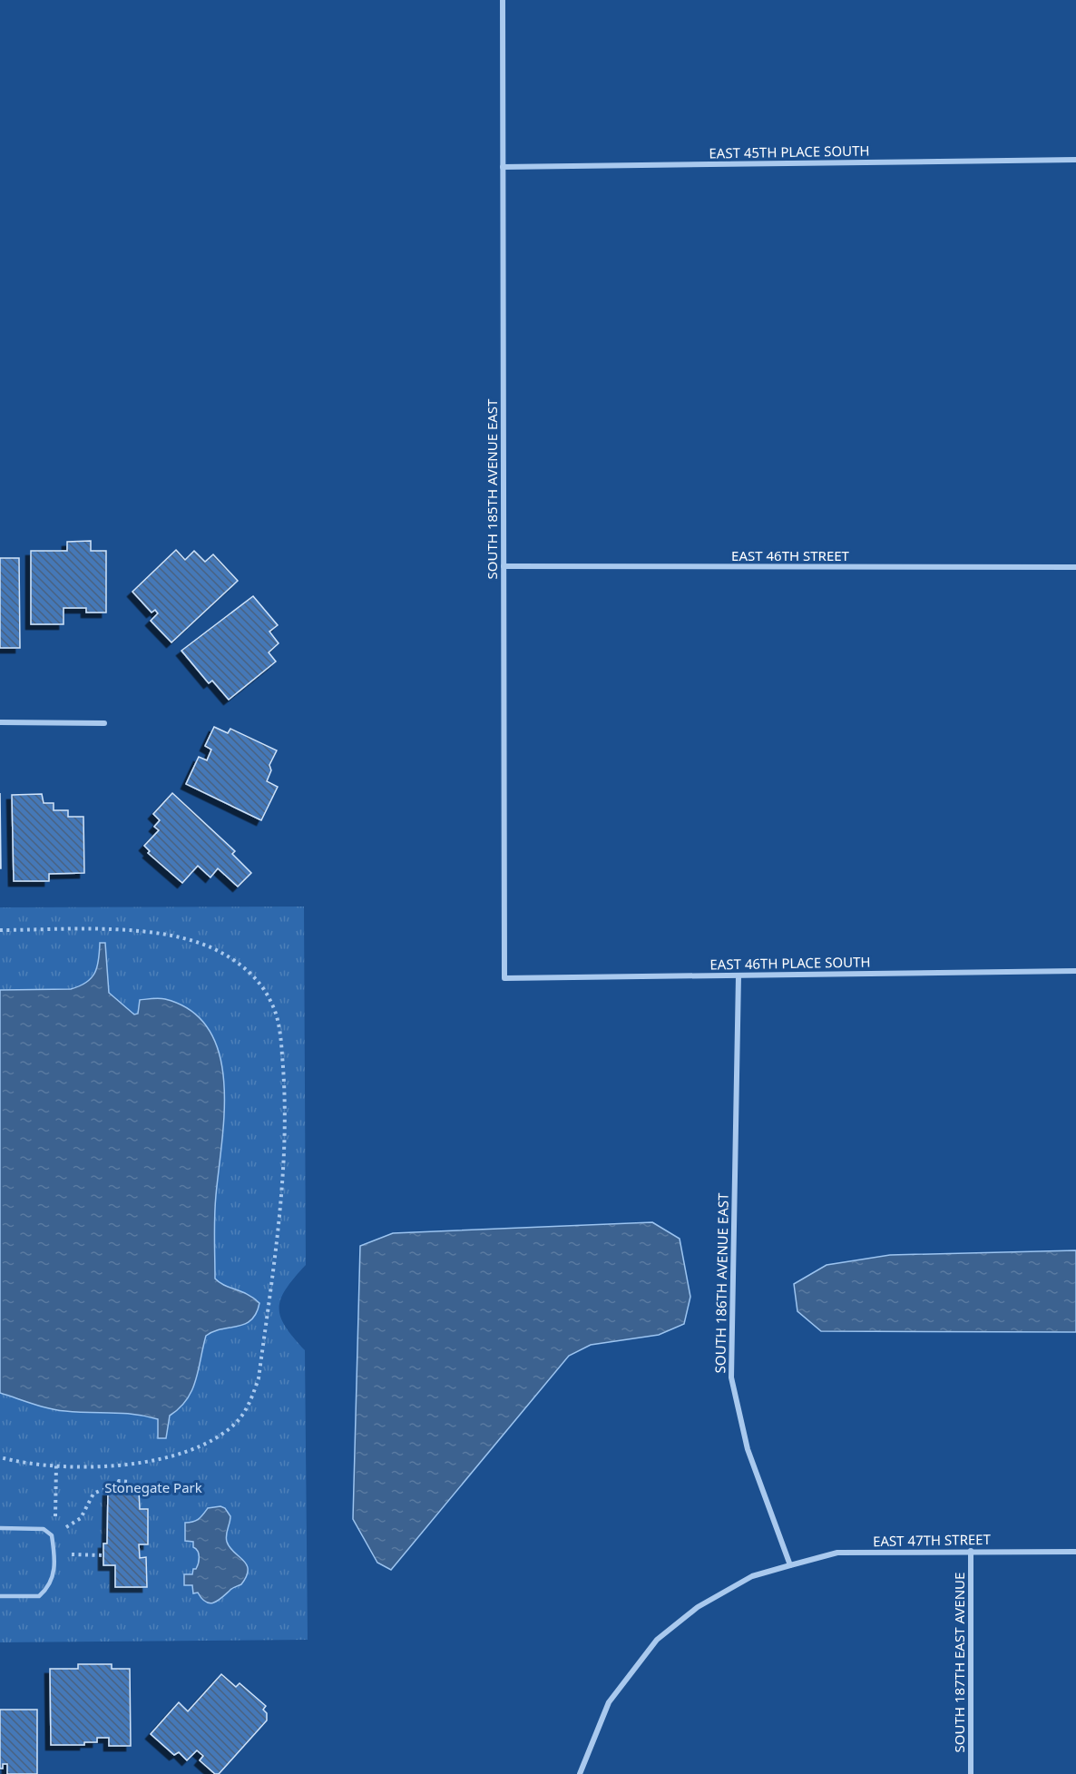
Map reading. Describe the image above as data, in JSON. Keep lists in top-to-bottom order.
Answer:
{
  "streets": {
    "street": [
      "EAST 45TH PLACE SOUTH",
      "SOUTH 185TH AVENUE EAST",
      "EAST 46TH STREET",
      "EAST 46TH PLACE SOUTH",
      "SOUTH 186TH AVENUE EAST",
      "EAST 47TH STREET",
      "SOUTH 187TH EAST AVENUE"
    ]
  },
  "crossings": [
    ["EAST 45TH PLACE SOUTH", "SOUTH 185TH AVENUE EAST"],
    ["SOUTH 185TH AVENUE EAST", "EAST 46TH STREET"],
    ["SOUTH 185TH AVENUE EAST", "EAST 46TH PLACE SOUTH"],
    ["EAST 46TH PLACE SOUTH", "SOUTH 186TH AVENUE EAST"],
    ["SOUTH 186TH AVENUE EAST", "EAST 47TH STREET"],
    ["EAST 47TH STREET", "SOUTH 187TH EAST AVENUE"]
  ],
  "parks": ["Stonegate Park"]
}
